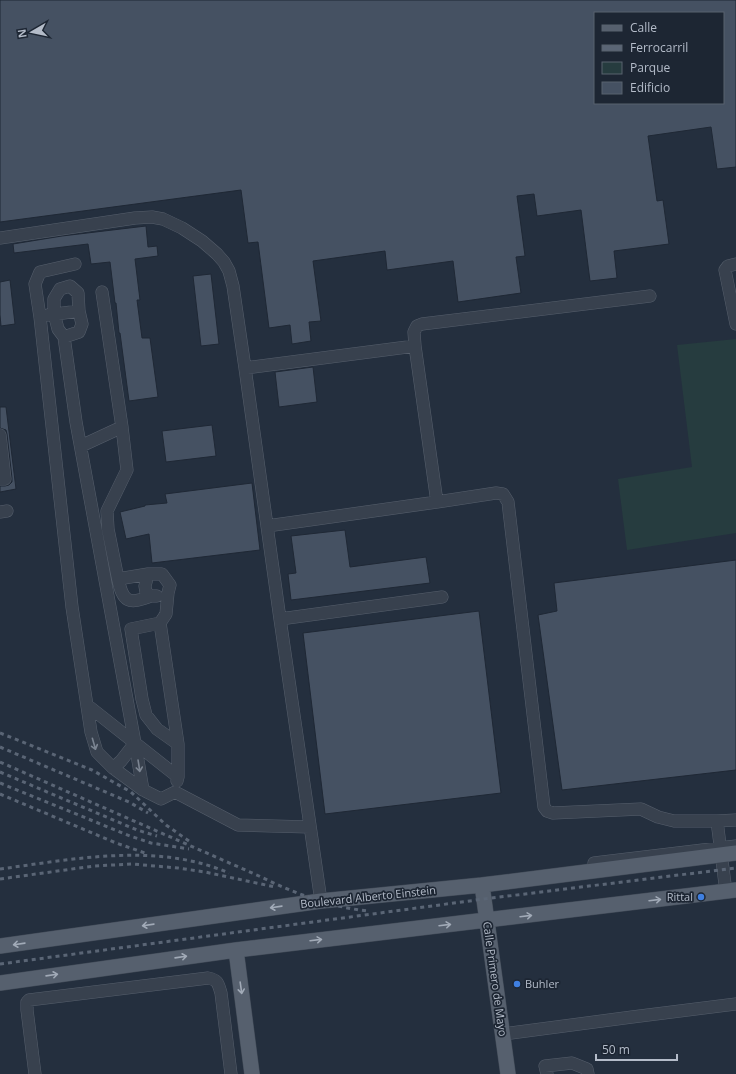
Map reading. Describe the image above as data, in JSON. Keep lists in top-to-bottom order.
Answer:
{
  "streets": {
    "main road": ["Boulevard Alberto Einstein", "Calle Primero de Mayo"]
  },
  "crossings": [
    ["Boulevard Alberto Einstein", "Calle Primero de Mayo"]
  ],
  "places": ["Rittal", "Buhler"],
  "legend": [
    "Calle",
    "Ferrocarril",
    "Parque",
    "Edificio"
  ],
  "scale_bar": "50 m",
  "north": "left"
}
